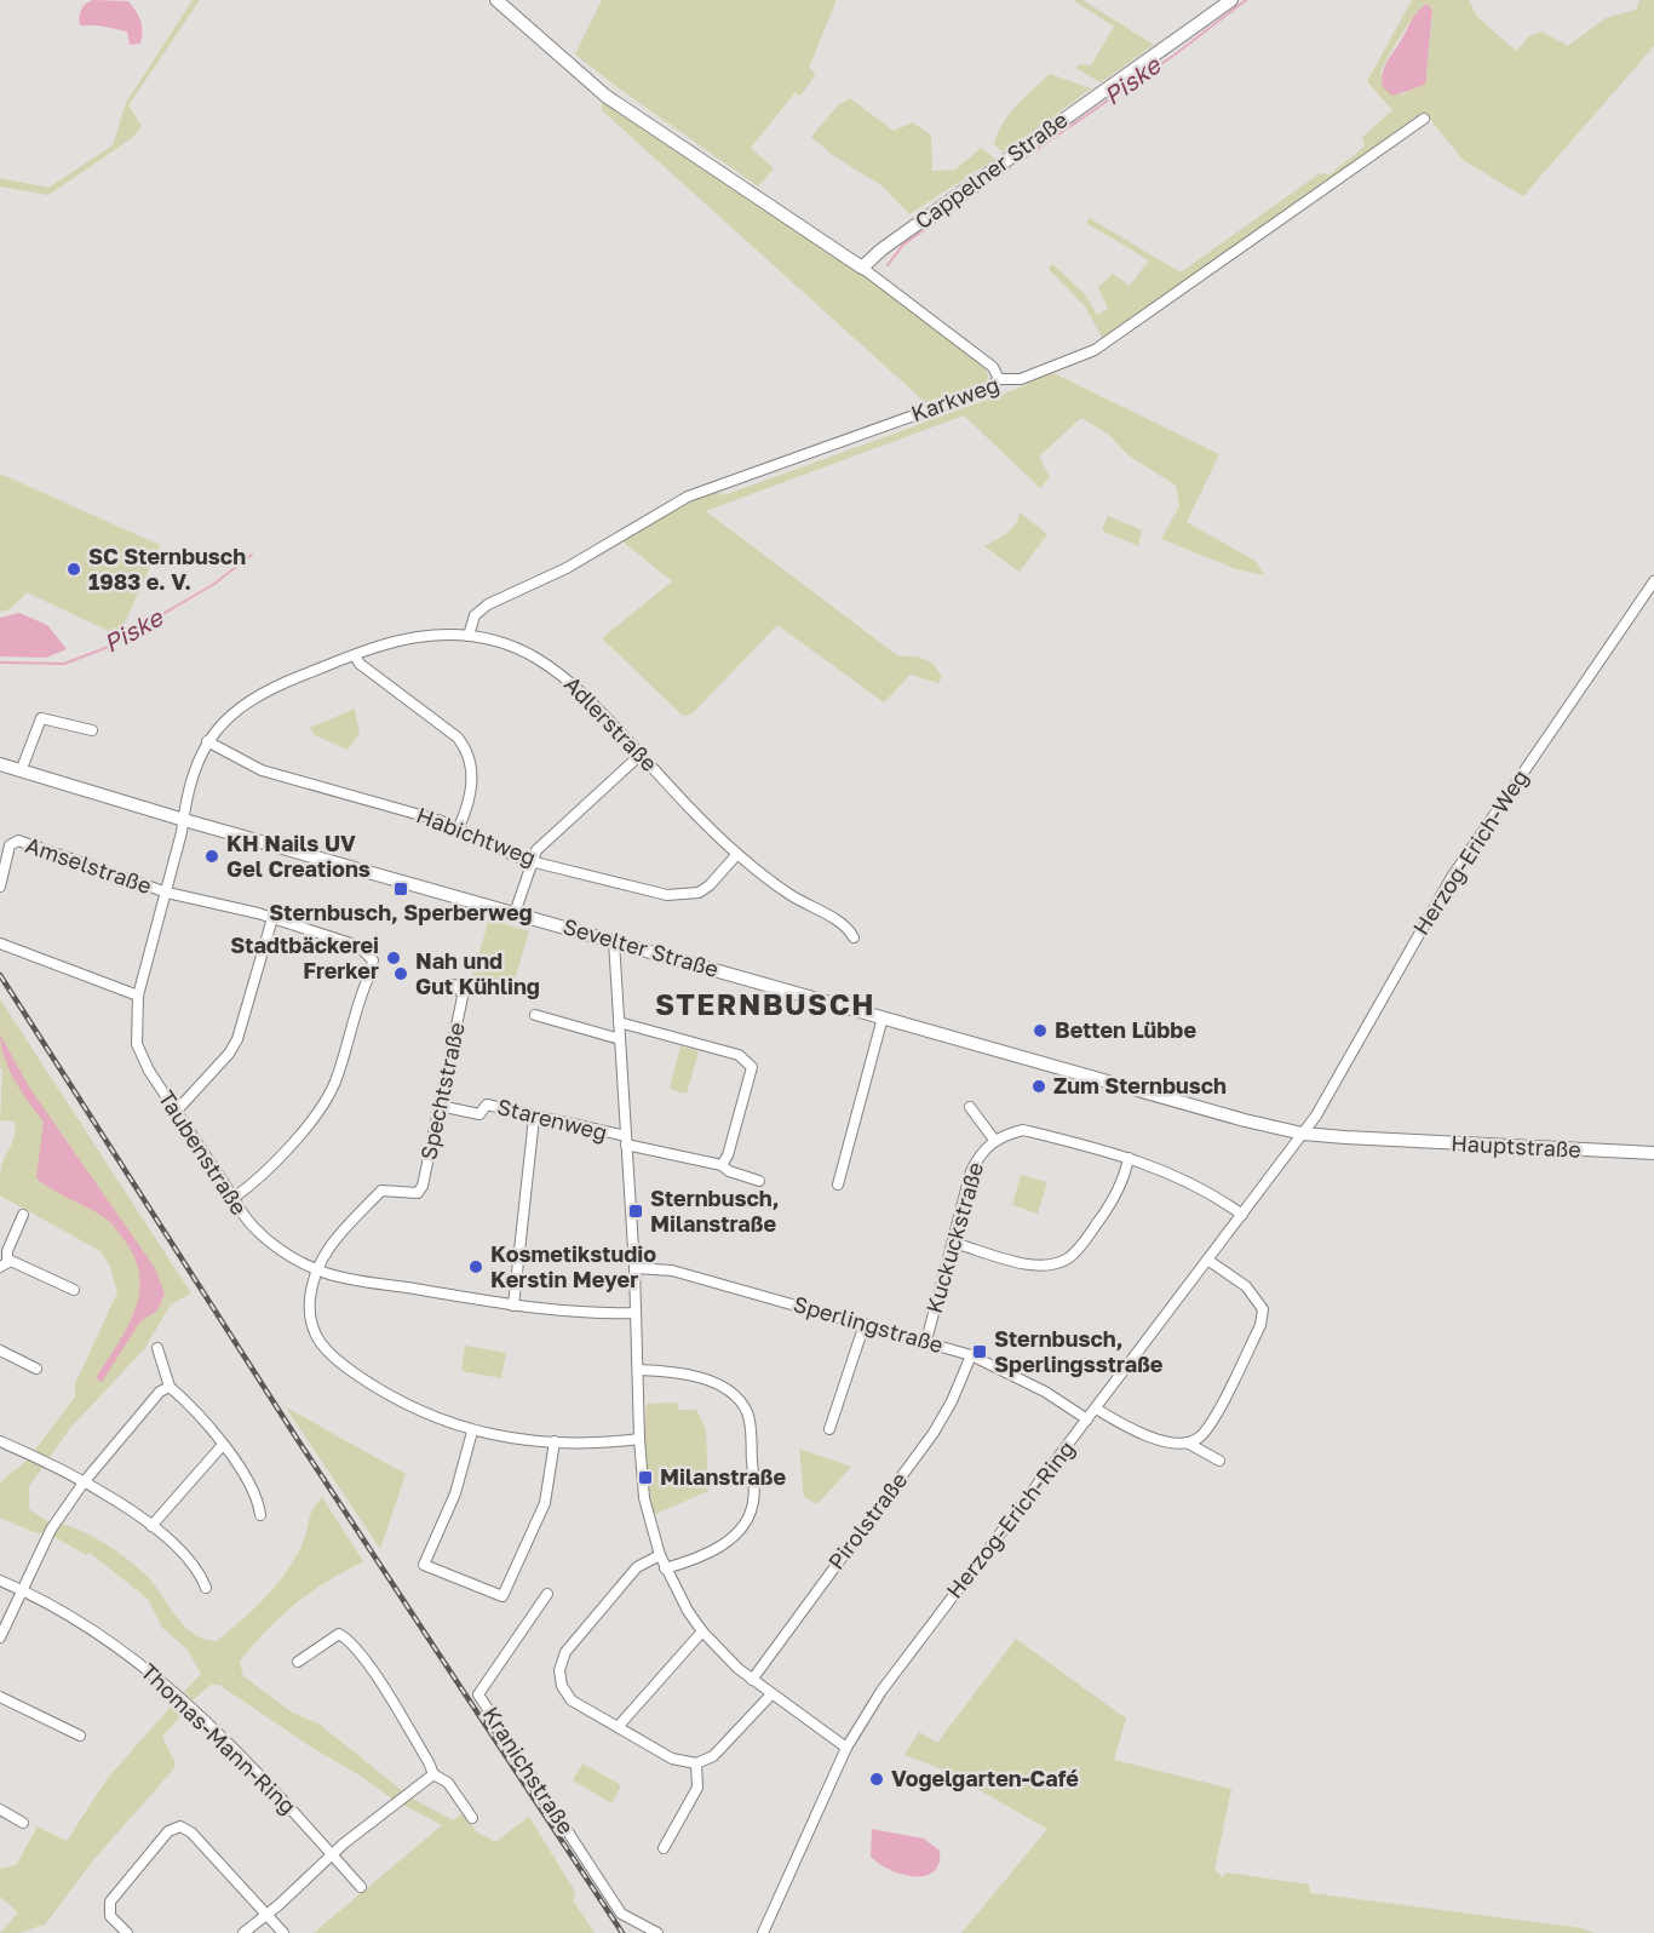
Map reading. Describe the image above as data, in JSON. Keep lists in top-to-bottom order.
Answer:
{
  "streets": {
    "street": [
      "Cappelner Straße",
      "Karkweg",
      "Adlerstraße",
      "Habichtweg",
      "Herzog-Erich-Weg",
      "Amselstraße",
      "Sevelter Straße",
      "Spechtstraße",
      "Starenweg",
      "Hauptstraße",
      "Taubenstraße",
      "Kuckuckstraße",
      "Sperlingstraße",
      "Herzog-Erich-Ring",
      "Pirolstraße",
      "Thomas-Mann-Ring",
      "Kranichstraße"
    ]
  },
  "crossings": [
    ["Karkweg", "Adlerstraße"],
    ["Adlerstraße", "Habichtweg"],
    ["Adlerstraße", "Sevelter Straße"],
    ["Adlerstraße", "Taubenstraße"],
    ["Herzog-Erich-Weg", "Sevelter Straße"],
    ["Herzog-Erich-Weg", "Hauptstraße"],
    ["Herzog-Erich-Weg", "Herzog-Erich-Ring"],
    ["Amselstraße", "Taubenstraße"],
    ["Sevelter Straße", "Hauptstraße"],
    ["Sevelter Straße", "Taubenstraße"],
    ["Sevelter Straße", "Herzog-Erich-Ring"],
    ["Spechtstraße", "Starenweg"],
    ["Spechtstraße", "Taubenstraße"],
    ["Hauptstraße", "Herzog-Erich-Ring"],
    ["Kuckuckstraße", "Sperlingstraße"],
    ["Kuckuckstraße", "Herzog-Erich-Ring"],
    ["Sperlingstraße", "Herzog-Erich-Ring"],
    ["Sperlingstraße", "Pirolstraße"]
  ],
  "districts": ["STERNBUSCH"],
  "water": ["Piske"],
  "places": {
    "other": [
      "SC Sternbusch 1983 e. V.",
      "KH Nails UV Gel Creations",
      "Stadtbäckerei Frerker",
      "Nah und Gut Kühling",
      "Betten Lübbe",
      "Zum Sternbusch",
      "Kosmetikstudio Kerstin Meyer",
      "Vogelgarten-Café"
    ],
    "transit": [
      "Sternbusch, Sperberweg",
      "Sternbusch, Milanstraße",
      "Sternbusch, Sperlingsstraße",
      "Milanstraße"
    ]
  }
}
